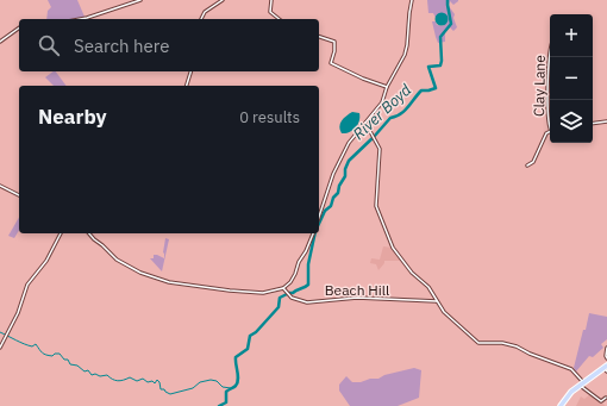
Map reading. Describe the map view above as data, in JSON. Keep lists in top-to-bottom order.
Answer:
{
  "streets": {
    "street": ["Clay Lane", "Beach Hill"]
  },
  "water": ["River Boyd"],
  "page": {
    "map_buttons": ["+", "−"],
    "search": "Search here",
    "heading": ["Nearby", "0 results"]
  }
}
